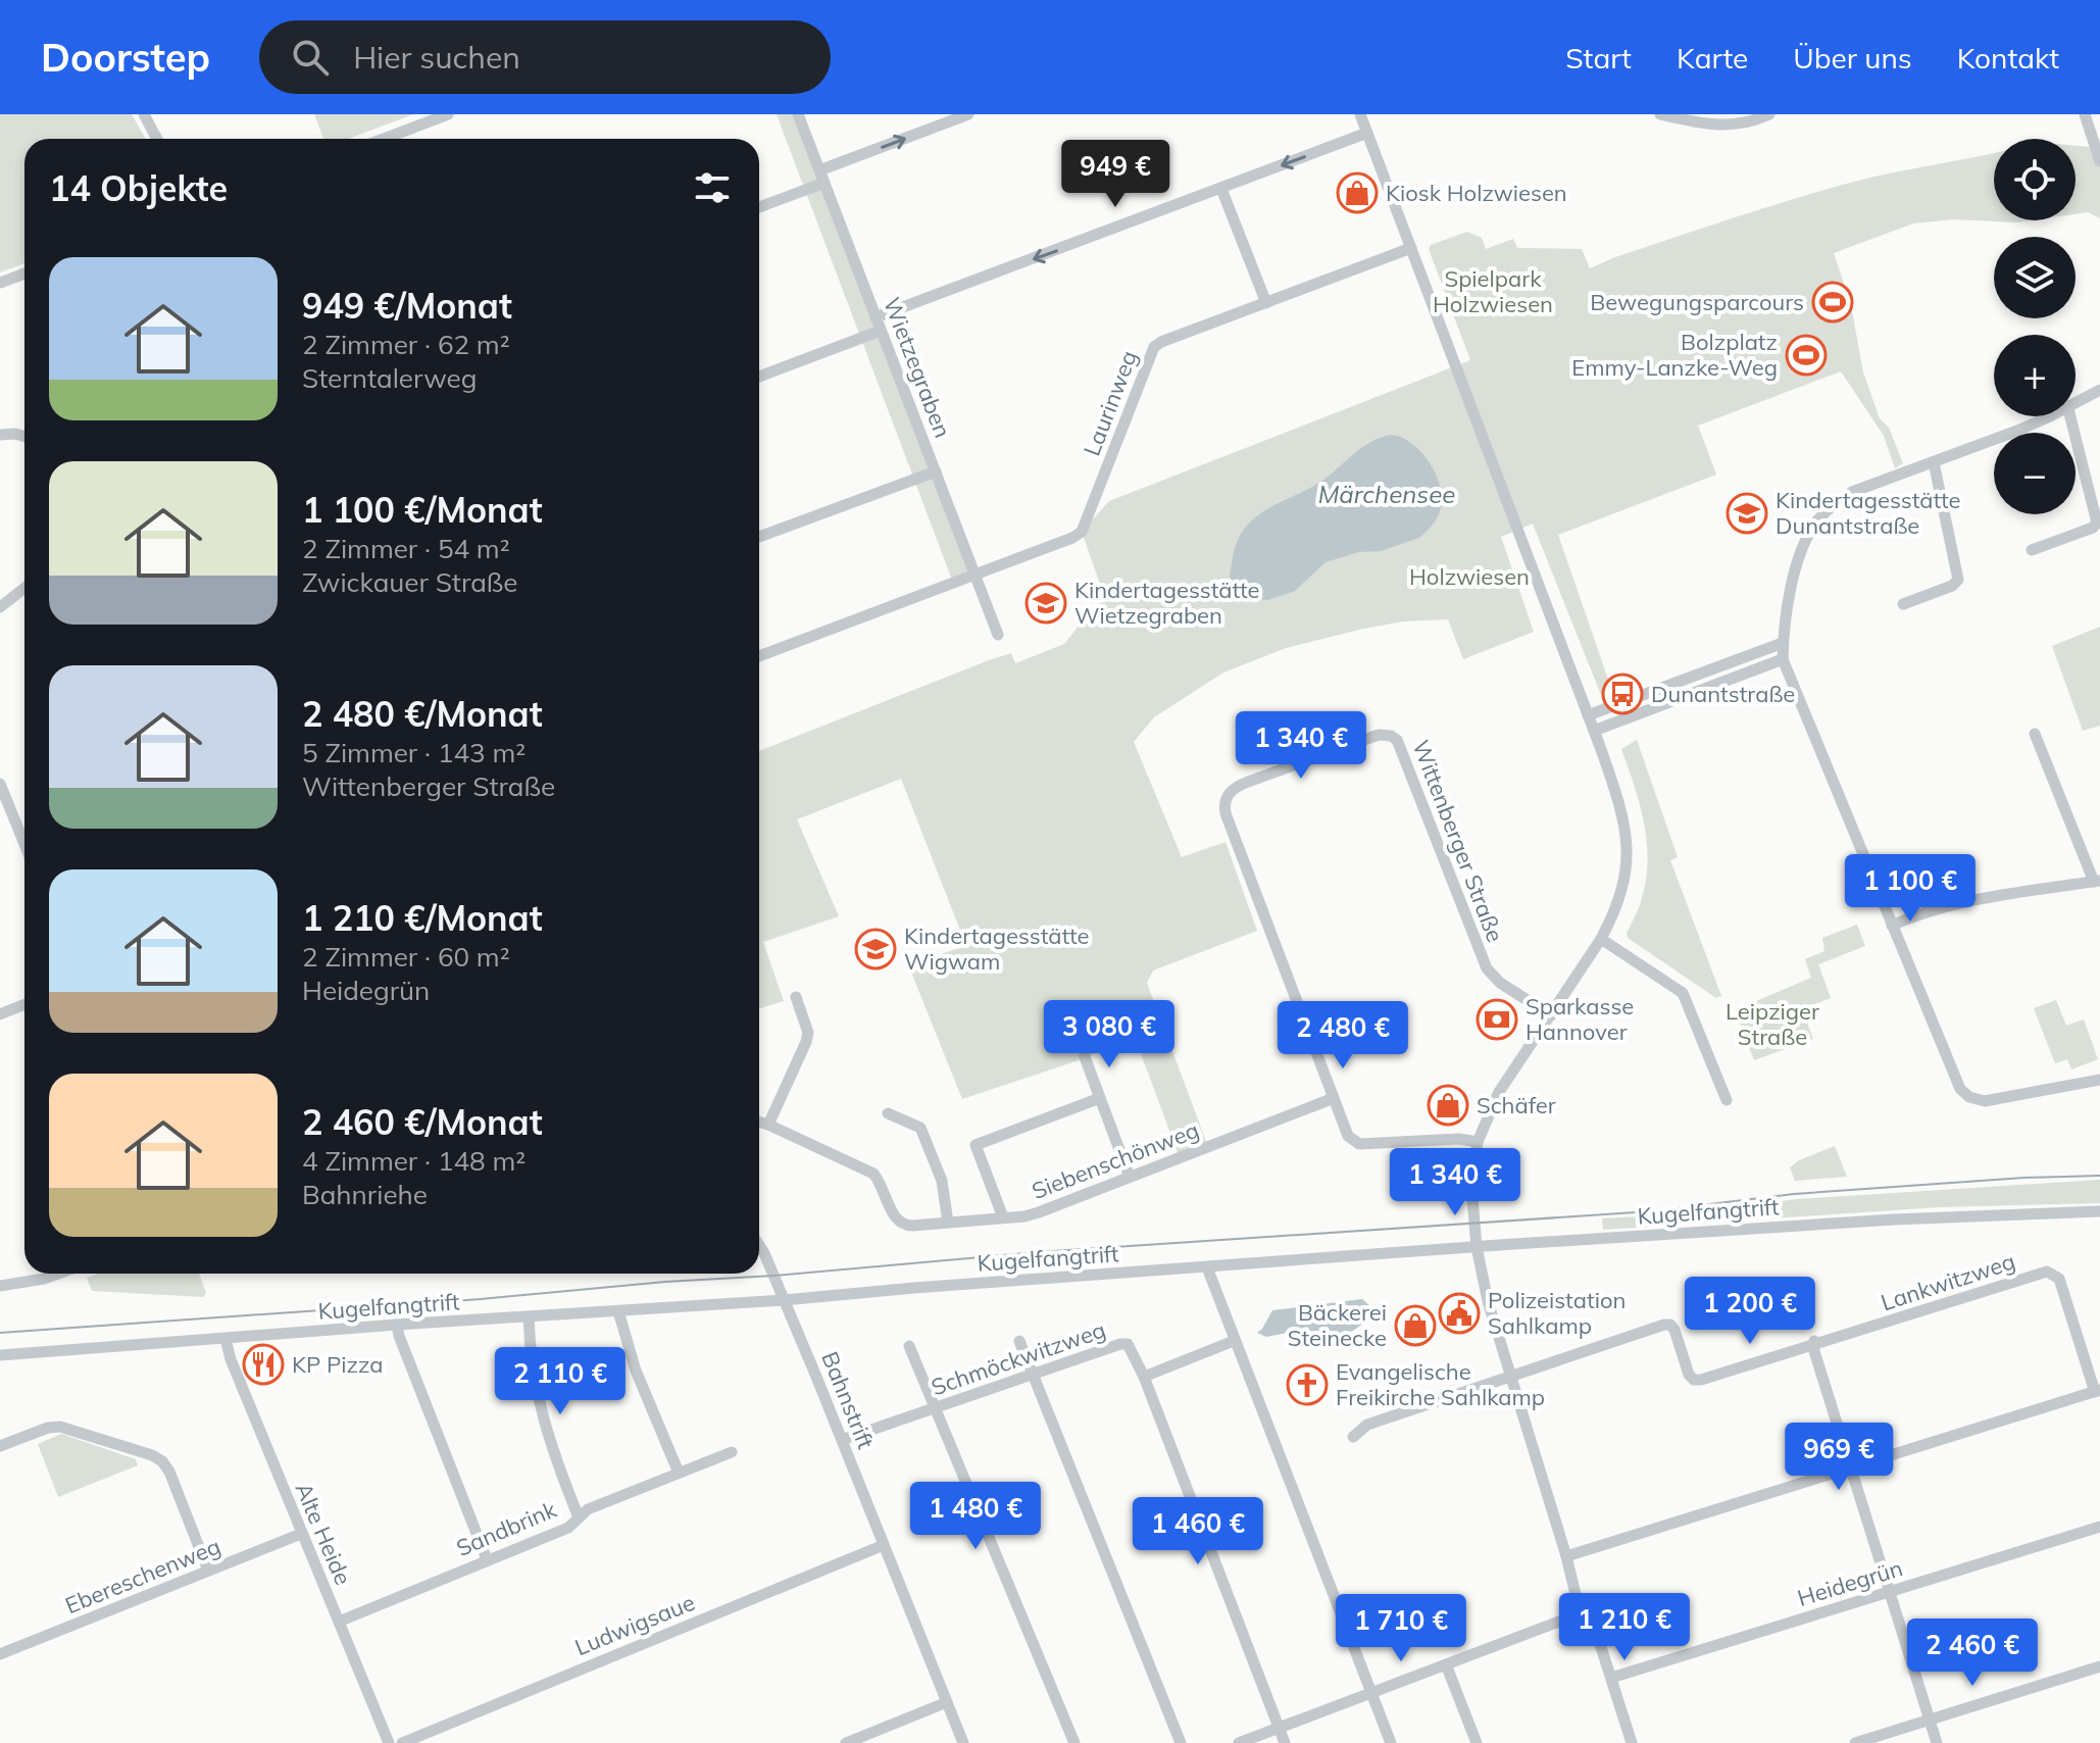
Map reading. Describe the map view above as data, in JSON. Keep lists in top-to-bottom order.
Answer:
{
  "streets": {
    "street": [
      "Wietzegraben",
      "Laurinweg",
      "Wittenberger Straße",
      "Siebenschönweg",
      "Kugelfangtrift",
      "Lankwitzweg",
      "Schmöckwitzweg",
      "Bahnstrift",
      "Sandbrink",
      "Alte Heide",
      "Ebereschenweg",
      "Heidegrün",
      "Ludwigsaue"
    ]
  },
  "crossings": [
    ["Wietzegraben", "Laurinweg"],
    ["Wittenberger Straße", "Siebenschönweg"],
    ["Kugelfangtrift", "Bahnstrift"],
    ["Kugelfangtrift", "Alte Heide"],
    ["Schmöckwitzweg", "Bahnstrift"],
    ["Bahnstrift", "Ludwigsaue"],
    ["Sandbrink", "Alte Heide"],
    ["Alte Heide", "Ebereschenweg"]
  ],
  "water": ["Märchensee"],
  "parks": ["Spielpark Holzwiesen", "Holzwiesen", "Leipziger Straße"],
  "places": {
    "shop": ["Kiosk Holzwiesen", "Schäfer", "Bäckerei Steinecke"],
    "sports": ["Bewegungsparcours", "Bolzplatz Emmy-Lanzke-Weg"],
    "school or university": ["Kindertagesstätte Dunantstraße", "Kindertagesstätte Wietzegraben", "Kindertagesstätte Wigwam"],
    "bus stop": ["Dunantstraße"],
    "bank": ["Sparkasse Hannover"],
    "public building": ["Polizeistation Sahlkamp"],
    "restaurant": ["KP Pizza"],
    "church": ["Evangelische Freikirche Sahlkamp"]
  },
  "page": {
    "header": "Doorstep",
    "search": "Hier suchen",
    "nav": [
      "Start",
      "Karte",
      "Über uns",
      "Kontakt"
    ],
    "map_buttons": ["+", "−"],
    "heading": "14 Objekte",
    "price": [
      "949 €",
      "1 340 €",
      "1 100 €",
      "3 080 €",
      "2 480 €",
      "1 340 €",
      "1 200 €",
      "2 110 €",
      "969 €",
      "1 480 €",
      "1 460 €",
      "1 210 €",
      "1 710 €",
      "2 460 €"
    ],
    "list": [
      {
        "name": "949 €/Monat",
        "note": "2 Zimmer · 62 m² · Sterntalerweg"
      },
      {
        "name": "1 100 €/Monat",
        "note": "2 Zimmer · 54 m² · Zwickauer Straße"
      },
      {
        "name": "2 480 €/Monat",
        "note": "5 Zimmer · 143 m² · Wittenberger Straße"
      },
      {
        "name": "1 210 €/Monat",
        "note": "2 Zimmer · 60 m² · Heidegrün"
      },
      {
        "name": "2 460 €/Monat",
        "note": "4 Zimmer · 148 m² · Bahnriehe"
      }
    ]
  }
}
